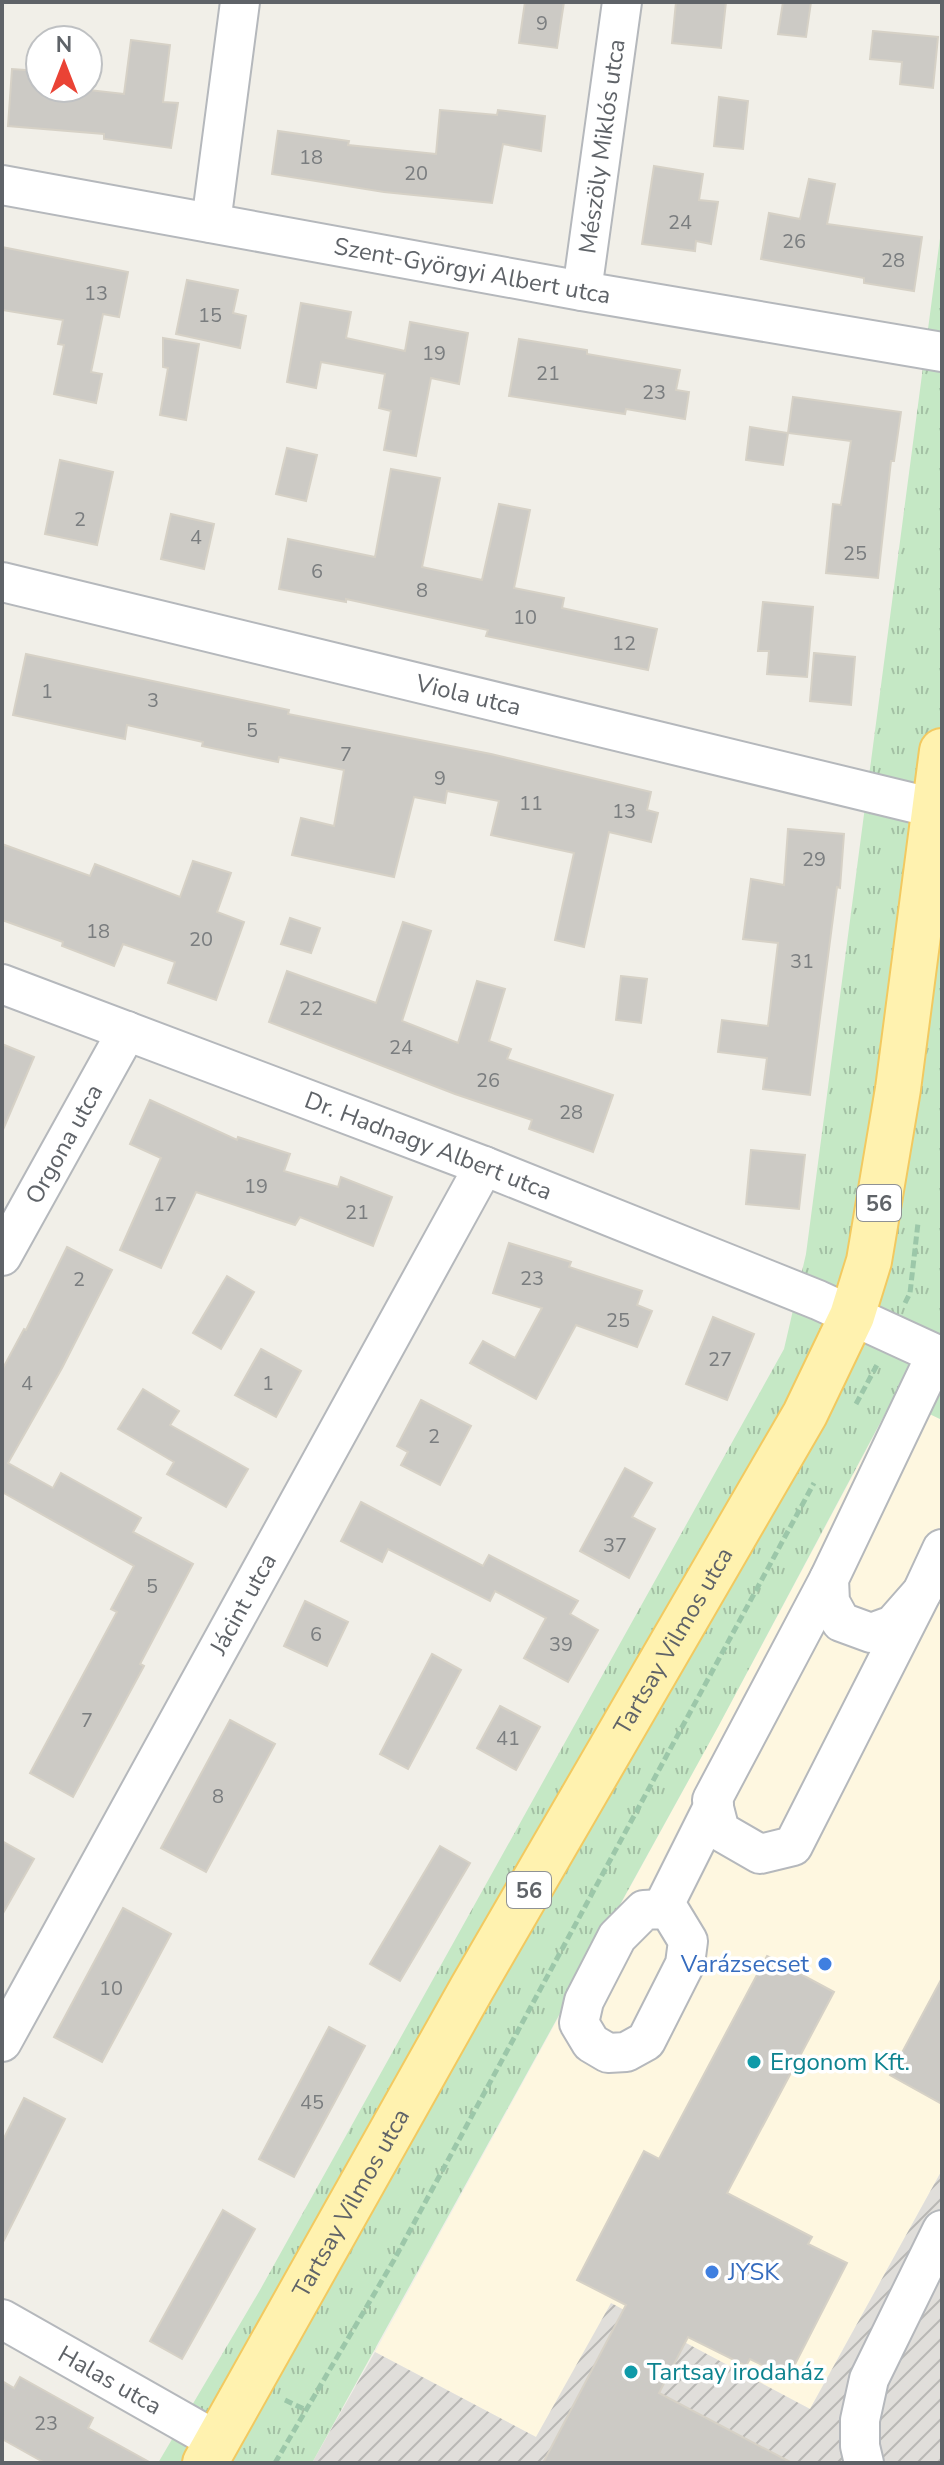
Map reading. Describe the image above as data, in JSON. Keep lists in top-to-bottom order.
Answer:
{
  "streets": {
    "main road": ["56", "Tartsay Vilmos utca"],
    "street": [
      "Mészöly Miklós utca",
      "Szent-Györgyi Albert utca",
      "Viola utca",
      "Orgona utca",
      "Dr. Hadnagy Albert utca",
      "Jácint utca",
      "Halas utca"
    ]
  },
  "crossings": [
    ["Mészöly Miklós utca", "Szent-Györgyi Albert utca"],
    ["Viola utca", "Tartsay Vilmos utca"],
    ["Orgona utca", "Dr. Hadnagy Albert utca"],
    ["Dr. Hadnagy Albert utca", "Jácint utca"],
    ["Dr. Hadnagy Albert utca", "Tartsay Vilmos utca"],
    ["Tartsay Vilmos utca", "Halas utca"]
  ],
  "places": [
    "Varázsecset",
    "Ergonom Kft.",
    "JYSK",
    "Tartsay irodaház"
  ],
  "house_numbers": [
    "9",
    "18",
    "20",
    "24",
    "26",
    "28",
    "13",
    "15",
    "19",
    "21",
    "23",
    "2",
    "4",
    "25",
    "6",
    "8",
    "10",
    "12",
    "1",
    "3",
    "5",
    "7",
    "9",
    "11",
    "13",
    "29",
    "18",
    "20",
    "31",
    "22",
    "24",
    "26",
    "28",
    "19",
    "17",
    "21",
    "23",
    "2",
    "25",
    "27",
    "4",
    "1",
    "2",
    "37",
    "5",
    "6",
    "39",
    "7",
    "41",
    "8",
    "10",
    "45",
    "23"
  ],
  "north": "top"
}
